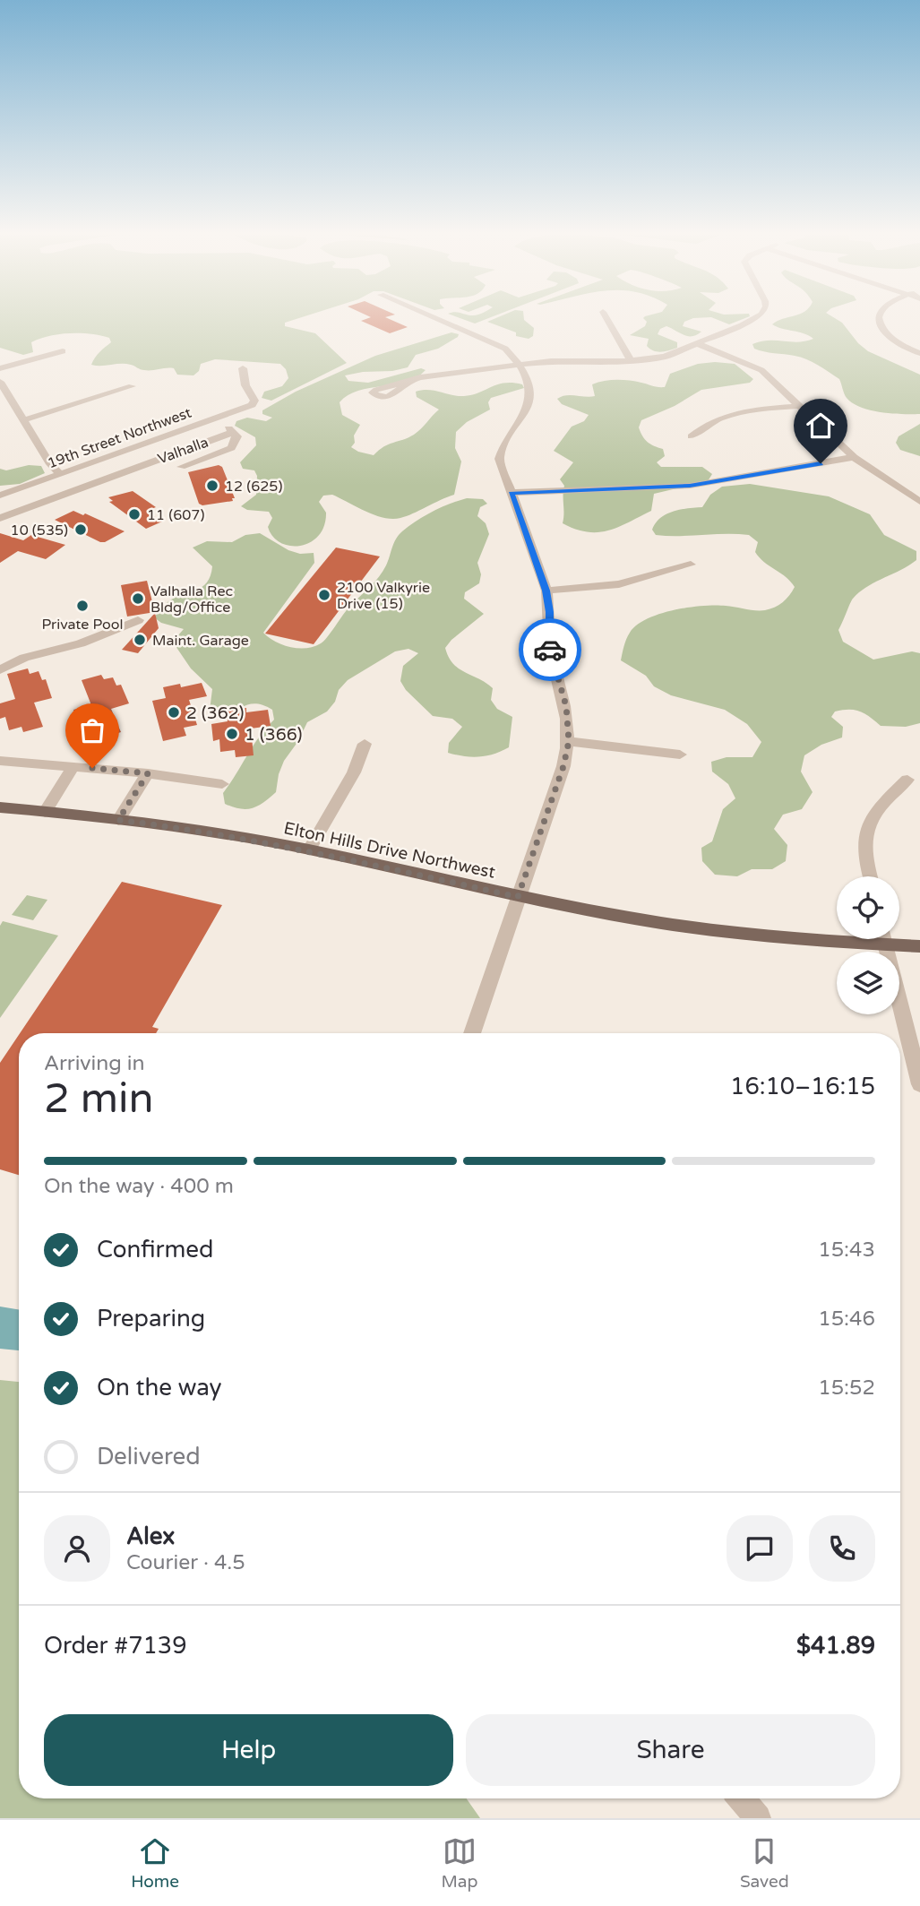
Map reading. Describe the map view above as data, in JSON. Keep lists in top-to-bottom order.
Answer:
{
  "streets": {
    "main road": ["Elton Hills Drive Northwest"],
    "street": ["19th Street Northwest", "Valhalla"]
  },
  "crossings": [
    ["19th Street Northwest", "Valhalla"]
  ],
  "places": [
    "12 (625)",
    "11 (607)",
    "10 (535)",
    "2100 Valkyrie Drive (15)",
    "Valhalla Rec Bldg/Office",
    "Private Pool",
    "Maint. Garage",
    "2 (362)",
    "1 (366)"
  ],
  "page": {
    "heading": ["2 min", "Arriving in", "16:10–16:15"],
    "panel": [
      "Alex",
      "Courier · 4.5",
      "Order #7139",
      "$41.89"
    ],
    "bar": "On the way · 400 m",
    "list": [
      ["Confirmed", "15:43"],
      ["Preparing", "15:46"],
      ["On the way", "15:52"],
      "Delivered"
    ],
    "buttons": ["Help", "Share"],
    "tabs": ["Home", "Map", "Saved"]
  }
}
